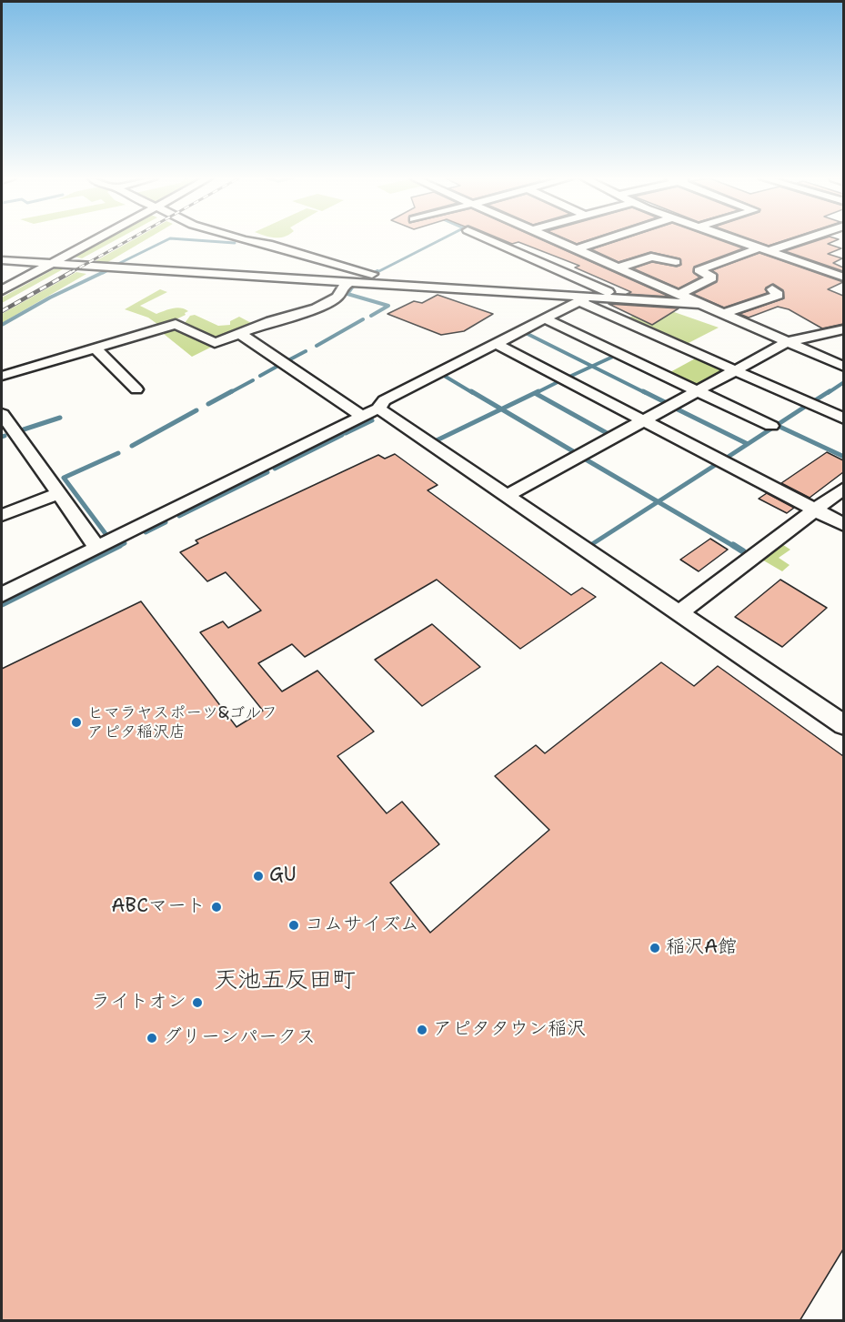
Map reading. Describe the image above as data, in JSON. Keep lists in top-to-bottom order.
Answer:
{
  "districts": ["天池五反田町"],
  "places": [
    "ヒマラヤスポーツ&ゴルフ アピタ稲沢店",
    "GU",
    "ABCマート",
    "コムサイズム",
    "稲沢A館",
    "ライトオン",
    "アピタタウン稲沢",
    "グリーンパークス"
  ]
}
